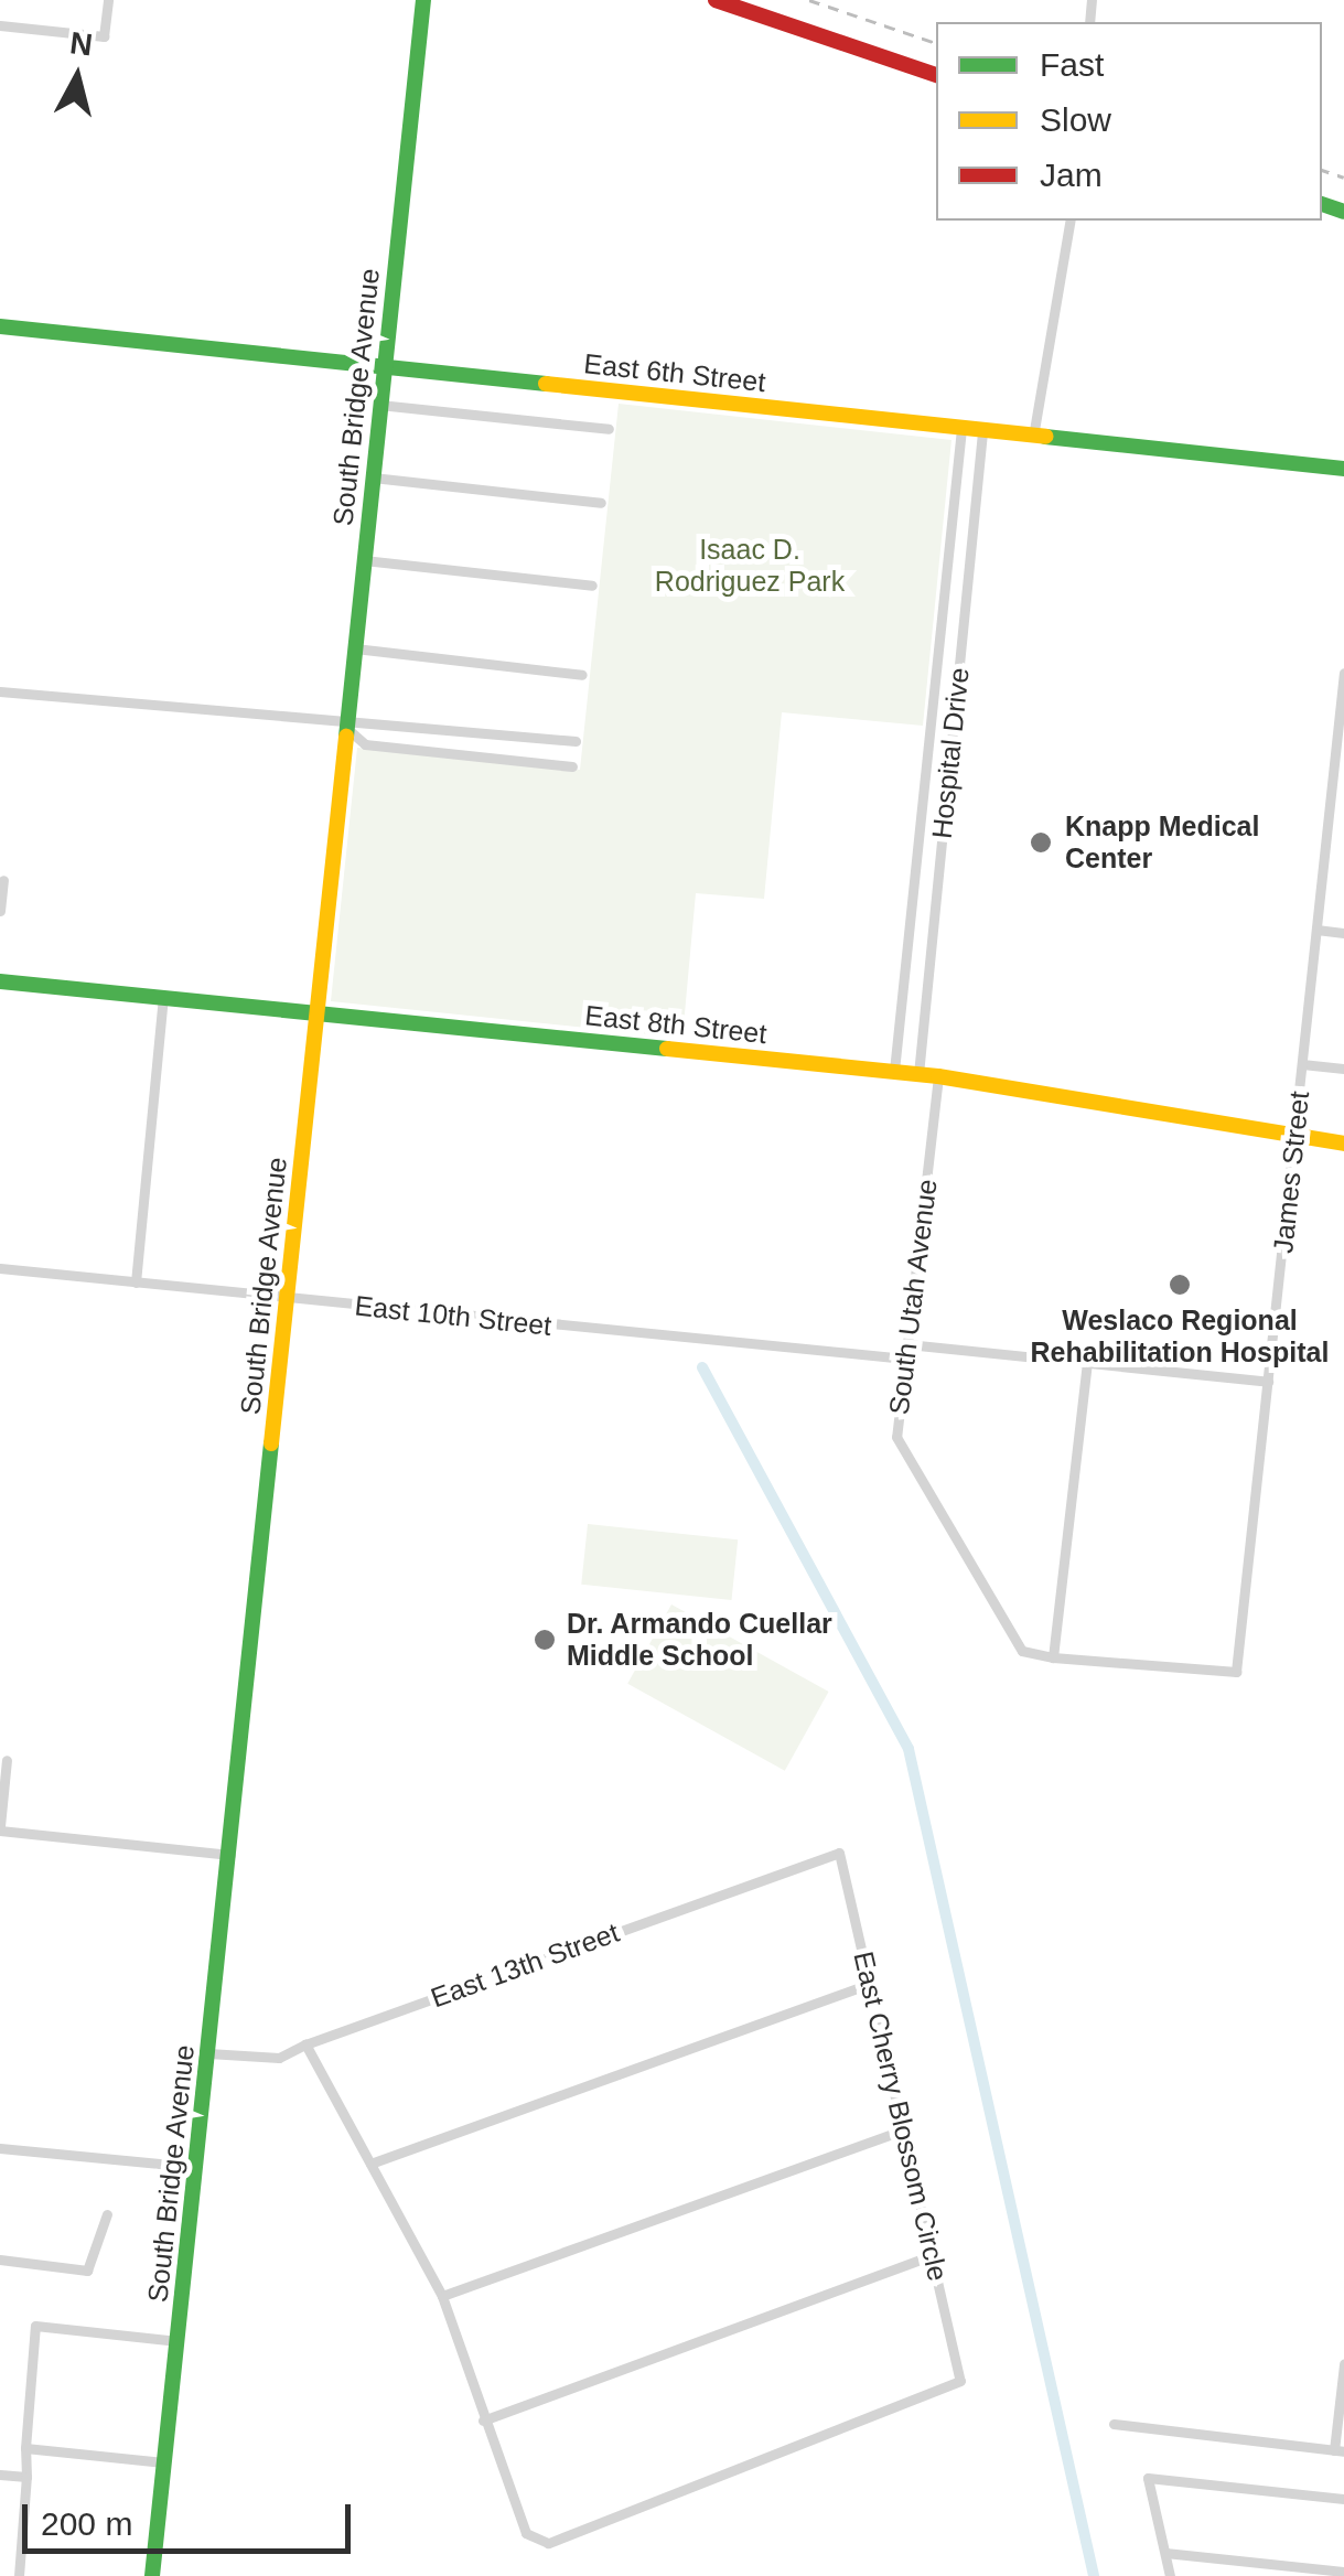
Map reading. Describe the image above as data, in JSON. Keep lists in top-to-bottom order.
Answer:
{
  "streets": {
    "street": [
      "East 6th Street",
      "South Bridge Avenue",
      "Hospital Drive",
      "East 8th Street",
      "James Street",
      "South Utah Avenue",
      "East 10th Street",
      "East 13th Street",
      "East Cherry Blossom Circle"
    ]
  },
  "crossings": [
    ["East 6th Street", "South Bridge Avenue"],
    ["East 6th Street", "Hospital Drive"],
    ["South Bridge Avenue", "East 8th Street"],
    ["South Bridge Avenue", "East 10th Street"],
    ["South Bridge Avenue", "East 13th Street"],
    ["Hospital Drive", "East 8th Street"],
    ["East 8th Street", "James Street"],
    ["East 8th Street", "South Utah Avenue"],
    ["James Street", "South Utah Avenue"],
    ["South Utah Avenue", "East 10th Street"],
    ["East 13th Street", "East Cherry Blossom Circle"]
  ],
  "parks": ["Isaac D. Rodriguez Park"],
  "places": ["Knapp Medical Center", "Weslaco Regional Rehabilitation Hospital", "Dr. Armando Cuellar Middle School"],
  "legend": ["Fast", "Slow", "Jam"],
  "scale_bar": "200 m",
  "north": "top"
}
